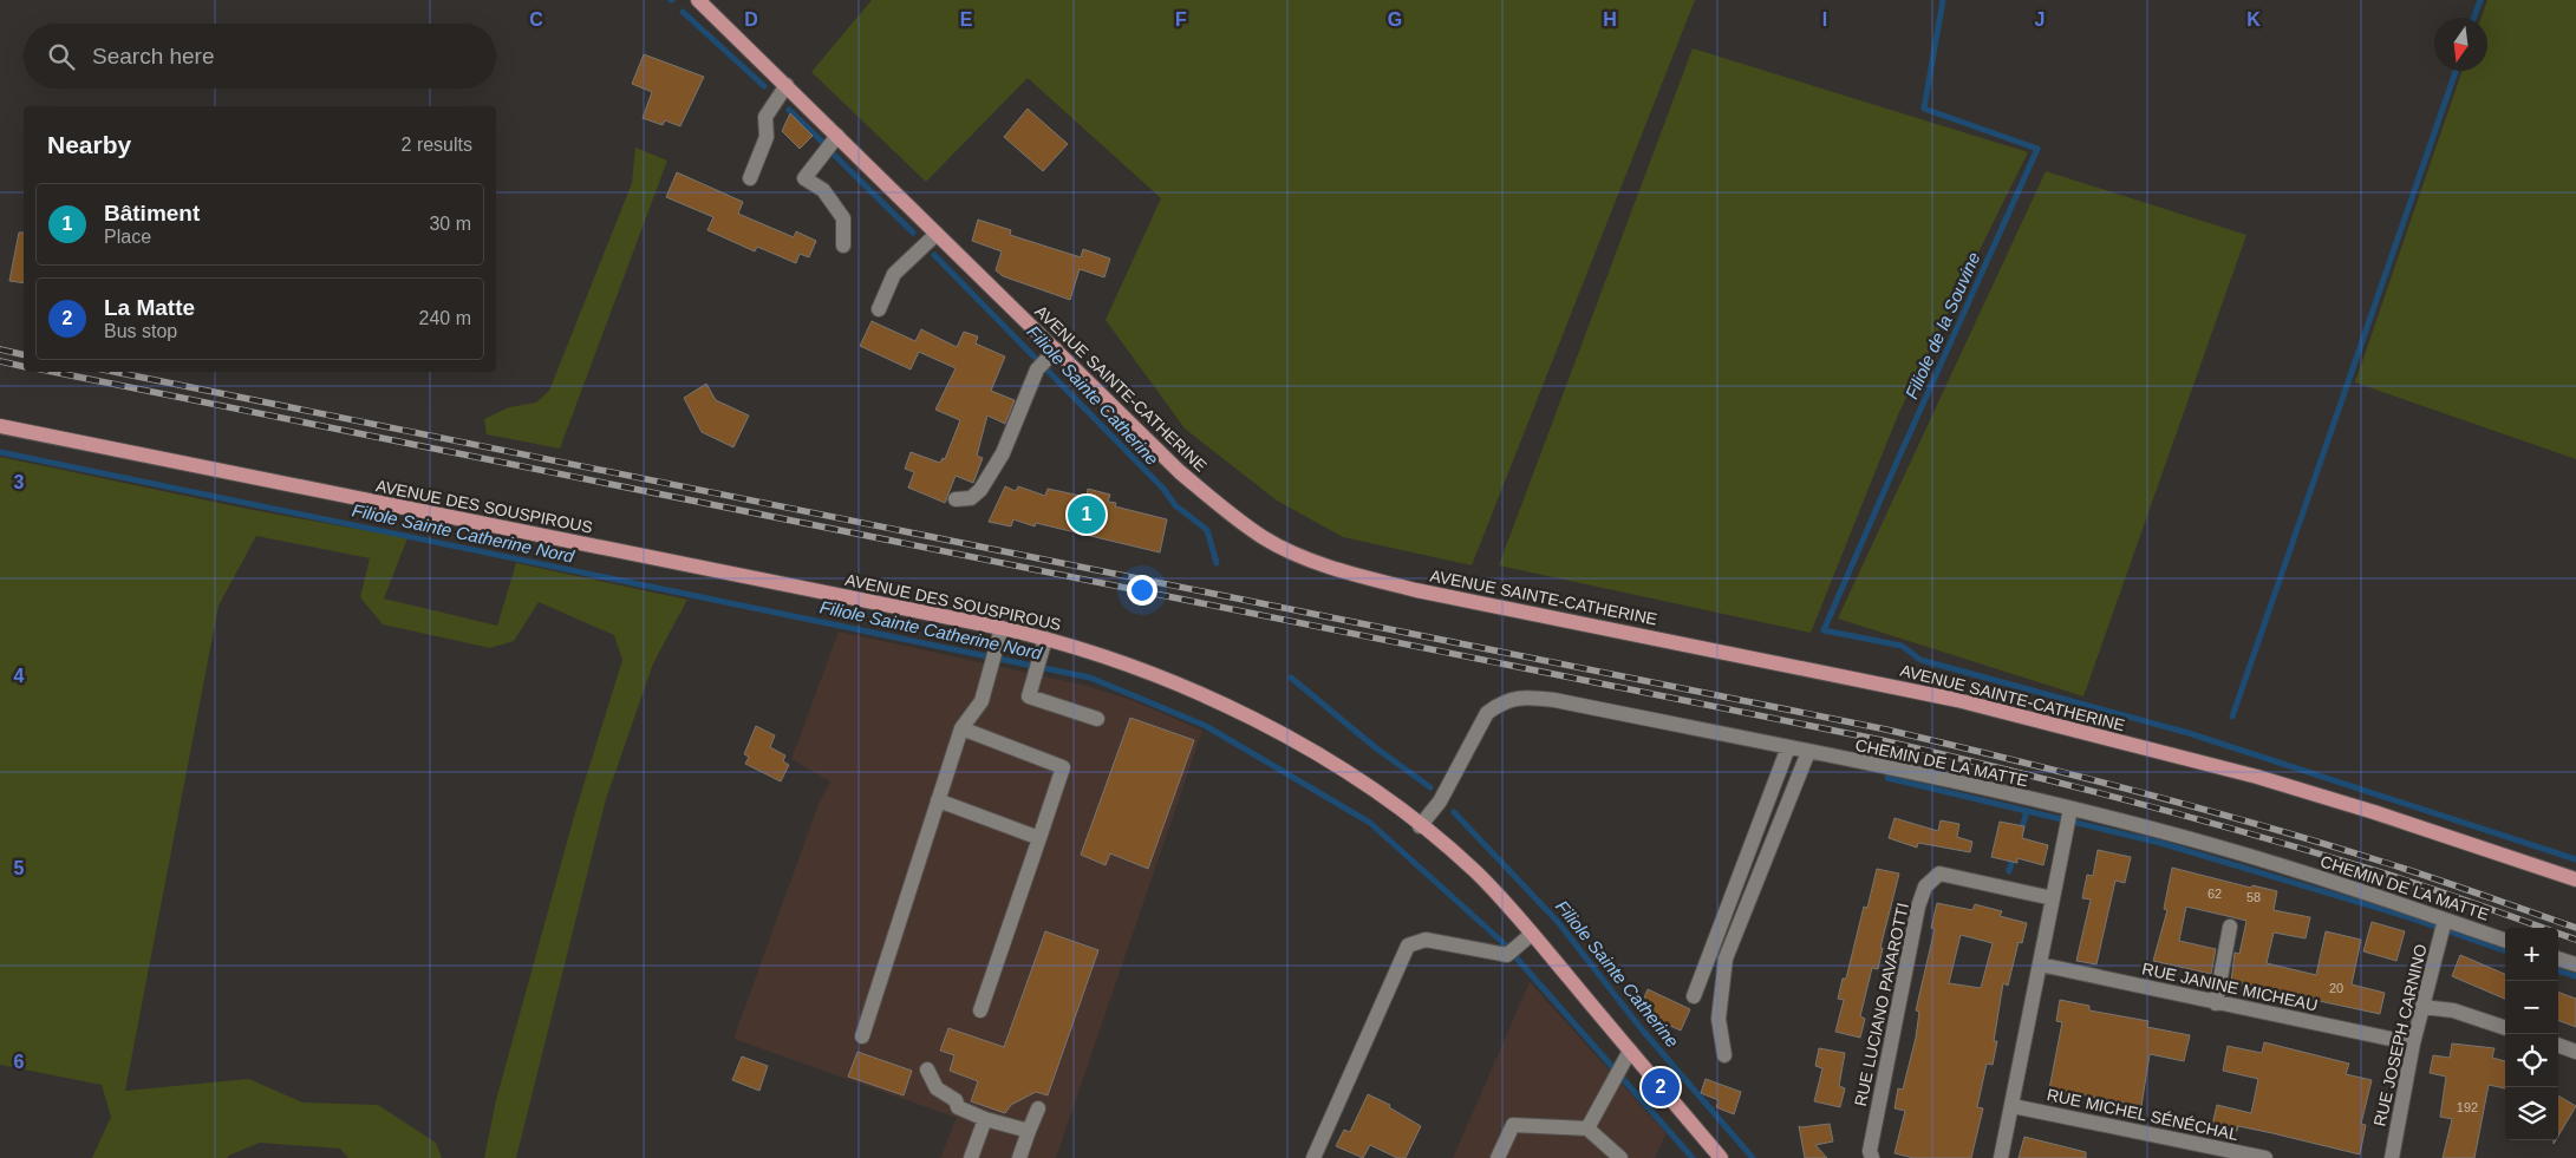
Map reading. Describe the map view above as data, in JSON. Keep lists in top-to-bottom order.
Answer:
{
  "streets": {
    "main road": ["AVENUE SAINTE-CATHERINE", "AVENUE DES SOUSPIROUS"],
    "street": [
      "CHEMIN DE LA MATTE",
      "RUE JANINE MICHEAU",
      "RUE LUCIANO PAVAROTTI",
      "RUE JOSEPH CARNINO",
      "RUE MICHEL SÉNÉCHAL"
    ]
  },
  "crossings": [
    ["AVENUE DES SOUSPIROUS", "CHEMIN DE LA MATTE"],
    ["CHEMIN DE LA MATTE", "RUE JOSEPH CARNINO"],
    ["RUE JANINE MICHEAU", "RUE JOSEPH CARNINO"]
  ],
  "water": ["Filiole de la Souvine", "Filiole Sainte Catherine", "Filiole Sainte Catherine Nord"],
  "house_numbers": [
    "62",
    "58",
    "20",
    "192"
  ],
  "north": "bottom",
  "page": {
    "search": "Search here",
    "heading": ["Nearby", "2 results"],
    "list": [
      {
        "mark": "1",
        "name": "Bâtiment",
        "note": "Place",
        "value": "30 m"
      },
      {
        "mark": "2",
        "name": "La Matte",
        "note": "Bus stop",
        "value": "240 m"
      }
    ],
    "pins": ["1", "2"],
    "map_buttons": ["+", "−"]
  },
  "grid": {
    "columns": [
      "C",
      "D",
      "E",
      "F",
      "G",
      "H",
      "I",
      "J",
      "K"
    ],
    "rows": [
      "3",
      "4",
      "5",
      "6"
    ]
  }
}
